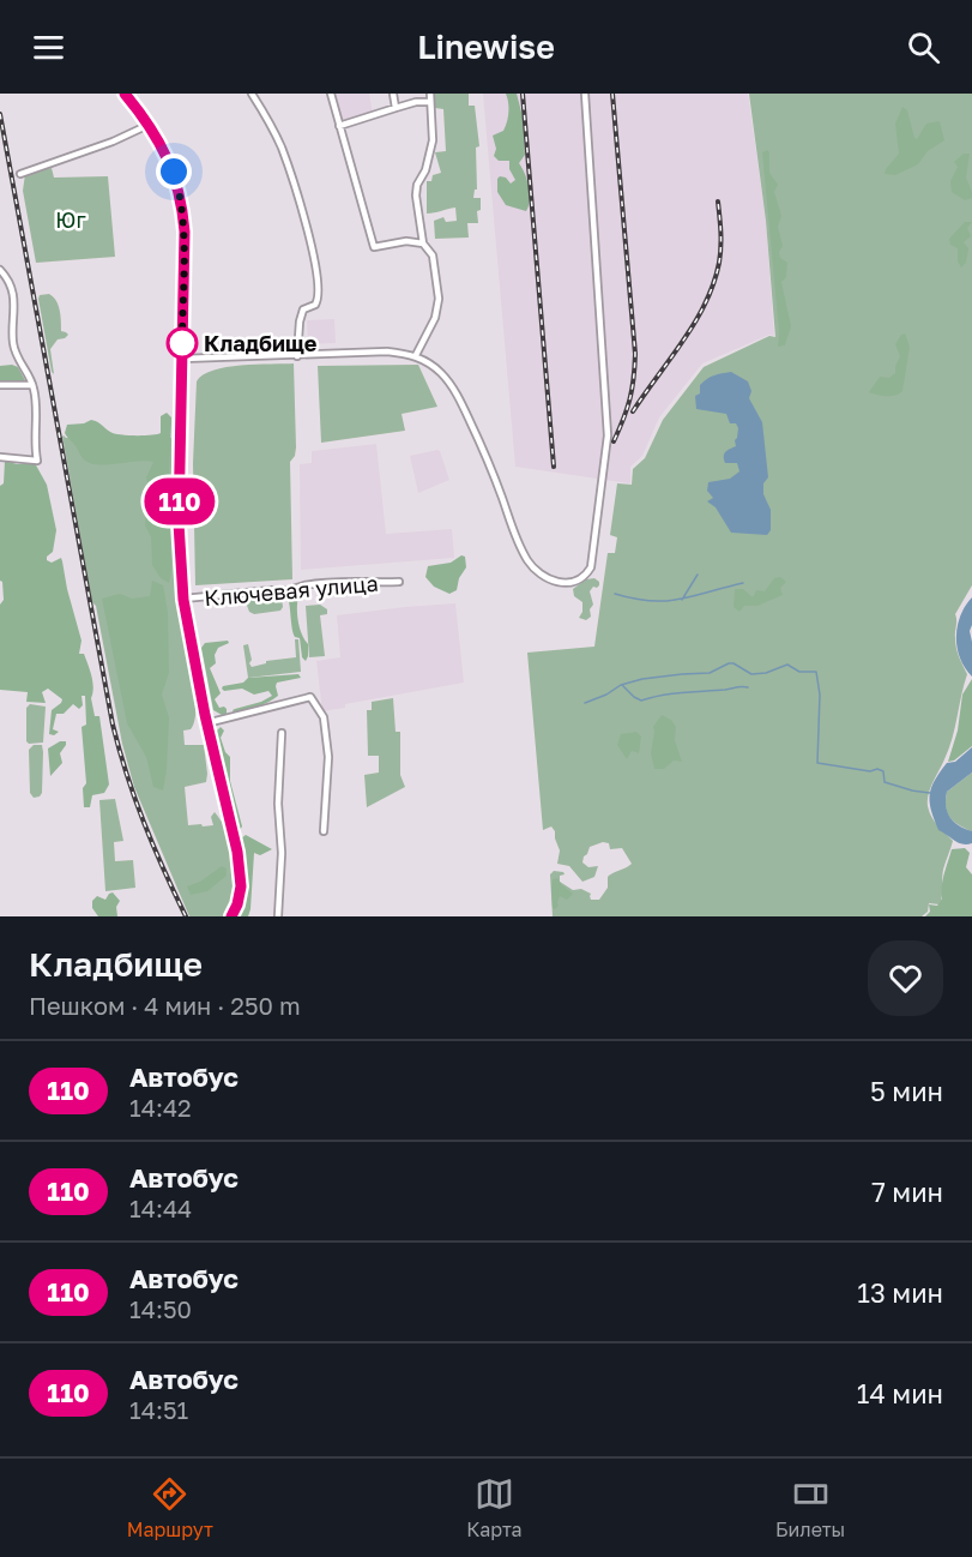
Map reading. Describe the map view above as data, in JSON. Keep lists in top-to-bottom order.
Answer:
{
  "streets": {
    "street": ["Ключевая улица"]
  },
  "parks": ["Юг"],
  "places": ["Кладбище"],
  "lines": ["bus line 110"],
  "page": {
    "header": "Linewise",
    "on_map": "110",
    "heading": ["Кладбище", "Пешком · 4 мин · 250 m"],
    "list": [
      {
        "mark": "110",
        "name": "Автобус",
        "note": "14:42",
        "value": "5 мин"
      },
      {
        "mark": "110",
        "name": "Автобус",
        "note": "14:44",
        "value": "7 мин"
      },
      {
        "mark": "110",
        "name": "Автобус",
        "note": "14:50",
        "value": "13 мин"
      },
      {
        "mark": "110",
        "name": "Автобус",
        "note": "14:51",
        "value": "14 мин"
      }
    ],
    "tabs": ["Маршрут", "Карта", "Билеты"]
  }
}
